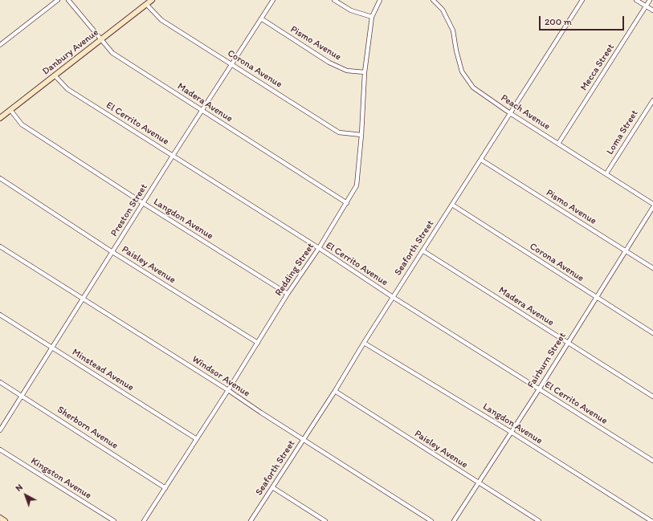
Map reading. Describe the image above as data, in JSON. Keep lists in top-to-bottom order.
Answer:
{
  "streets": {
    "street": [
      "Pismo Avenue",
      "Danbury Avenue",
      "Mecca Street",
      "Corona Avenue",
      "Madera Avenue",
      "Peach Avenue",
      "El Cerrito Avenue",
      "Loma Street",
      "Preston Street",
      "Langdon Avenue",
      "Seaforth Street",
      "Paisley Avenue",
      "Redding Street",
      "Fairburn Street",
      "Minstead Avenue",
      "Windsor Avenue",
      "Sherborn Avenue",
      "Kingston Avenue"
    ]
  },
  "crossings": [
    ["Pismo Avenue", "Preston Street"],
    ["Pismo Avenue", "Seaforth Street"],
    ["Pismo Avenue", "Redding Street"],
    ["Pismo Avenue", "Fairburn Street"],
    ["Danbury Avenue", "Corona Avenue"],
    ["Danbury Avenue", "Madera Avenue"],
    ["Danbury Avenue", "El Cerrito Avenue"],
    ["Danbury Avenue", "Langdon Avenue"],
    ["Mecca Street", "Peach Avenue"],
    ["Corona Avenue", "Preston Street"],
    ["Corona Avenue", "Seaforth Street"],
    ["Corona Avenue", "Redding Street"],
    ["Corona Avenue", "Fairburn Street"],
    ["Madera Avenue", "Preston Street"],
    ["Madera Avenue", "Seaforth Street"],
    ["Madera Avenue", "Redding Street"],
    ["Madera Avenue", "Fairburn Street"],
    ["Peach Avenue", "Loma Street"],
    ["Peach Avenue", "Seaforth Street"],
    ["El Cerrito Avenue", "Preston Street"],
    ["El Cerrito Avenue", "Seaforth Street"],
    ["El Cerrito Avenue", "Redding Street"],
    ["El Cerrito Avenue", "Fairburn Street"],
    ["Preston Street", "Langdon Avenue"],
    ["Preston Street", "Paisley Avenue"],
    ["Preston Street", "Minstead Avenue"],
    ["Preston Street", "Windsor Avenue"],
    ["Preston Street", "Sherborn Avenue"],
    ["Langdon Avenue", "Seaforth Street"],
    ["Langdon Avenue", "Redding Street"],
    ["Langdon Avenue", "Fairburn Street"],
    ["Seaforth Street", "Paisley Avenue"],
    ["Seaforth Street", "Windsor Avenue"],
    ["Paisley Avenue", "Redding Street"],
    ["Paisley Avenue", "Fairburn Street"],
    ["Redding Street", "Minstead Avenue"],
    ["Redding Street", "Windsor Avenue"],
    ["Redding Street", "Sherborn Avenue"]
  ],
  "scale_bar": "200 m",
  "north": "top left"
}
